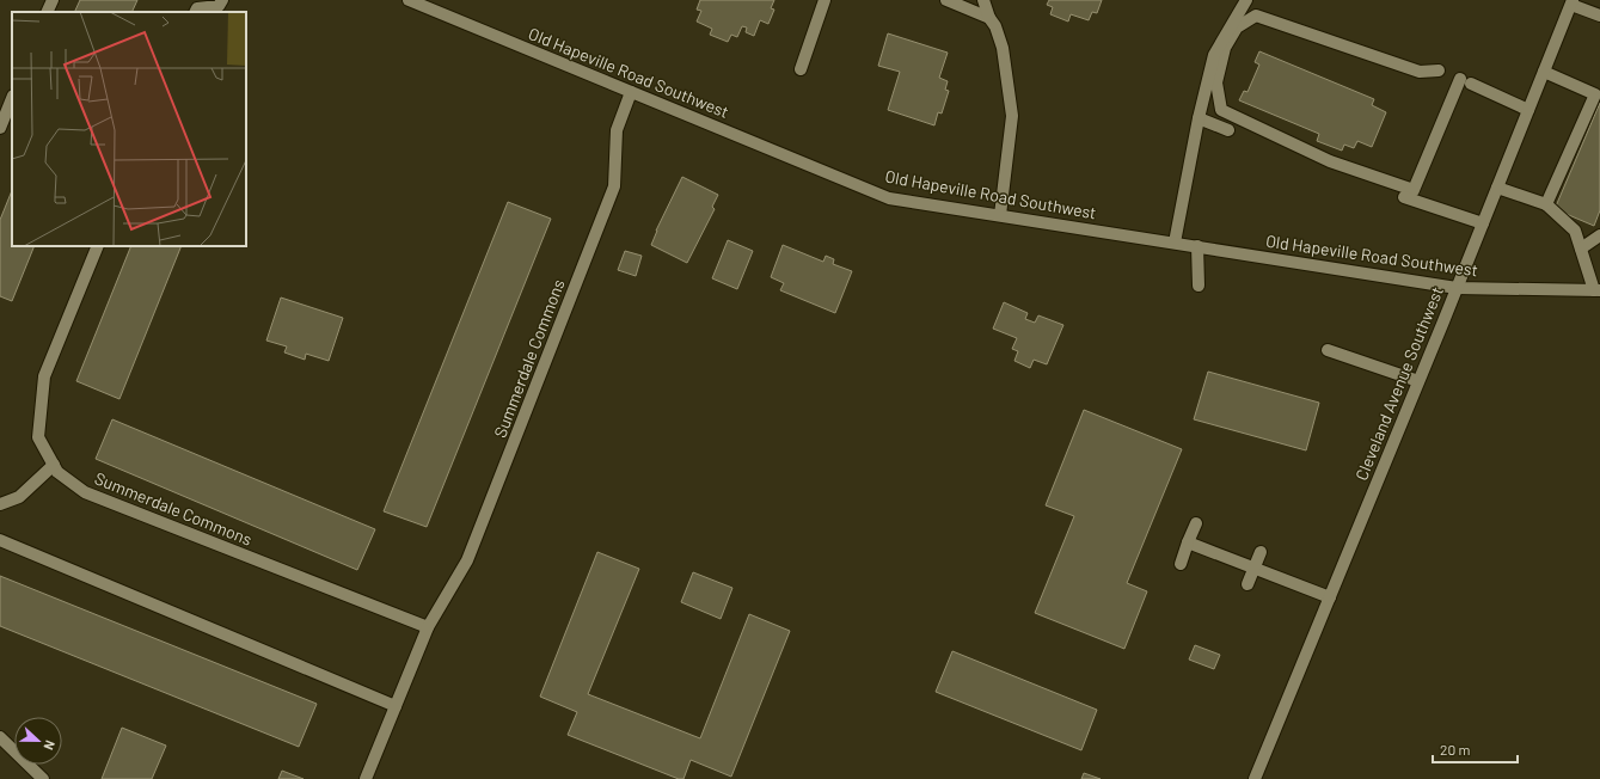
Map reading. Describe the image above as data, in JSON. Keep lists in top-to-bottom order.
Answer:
{
  "streets": {
    "street": ["Old Hapeville Road Southwest", "Summerdale Commons", "Cleveland Avenue Southwest"]
  },
  "crossings": [
    ["Old Hapeville Road Southwest", "Summerdale Commons"],
    ["Old Hapeville Road Southwest", "Cleveland Avenue Southwest"]
  ],
  "scale_bar": "20 m",
  "north": "right"
}
